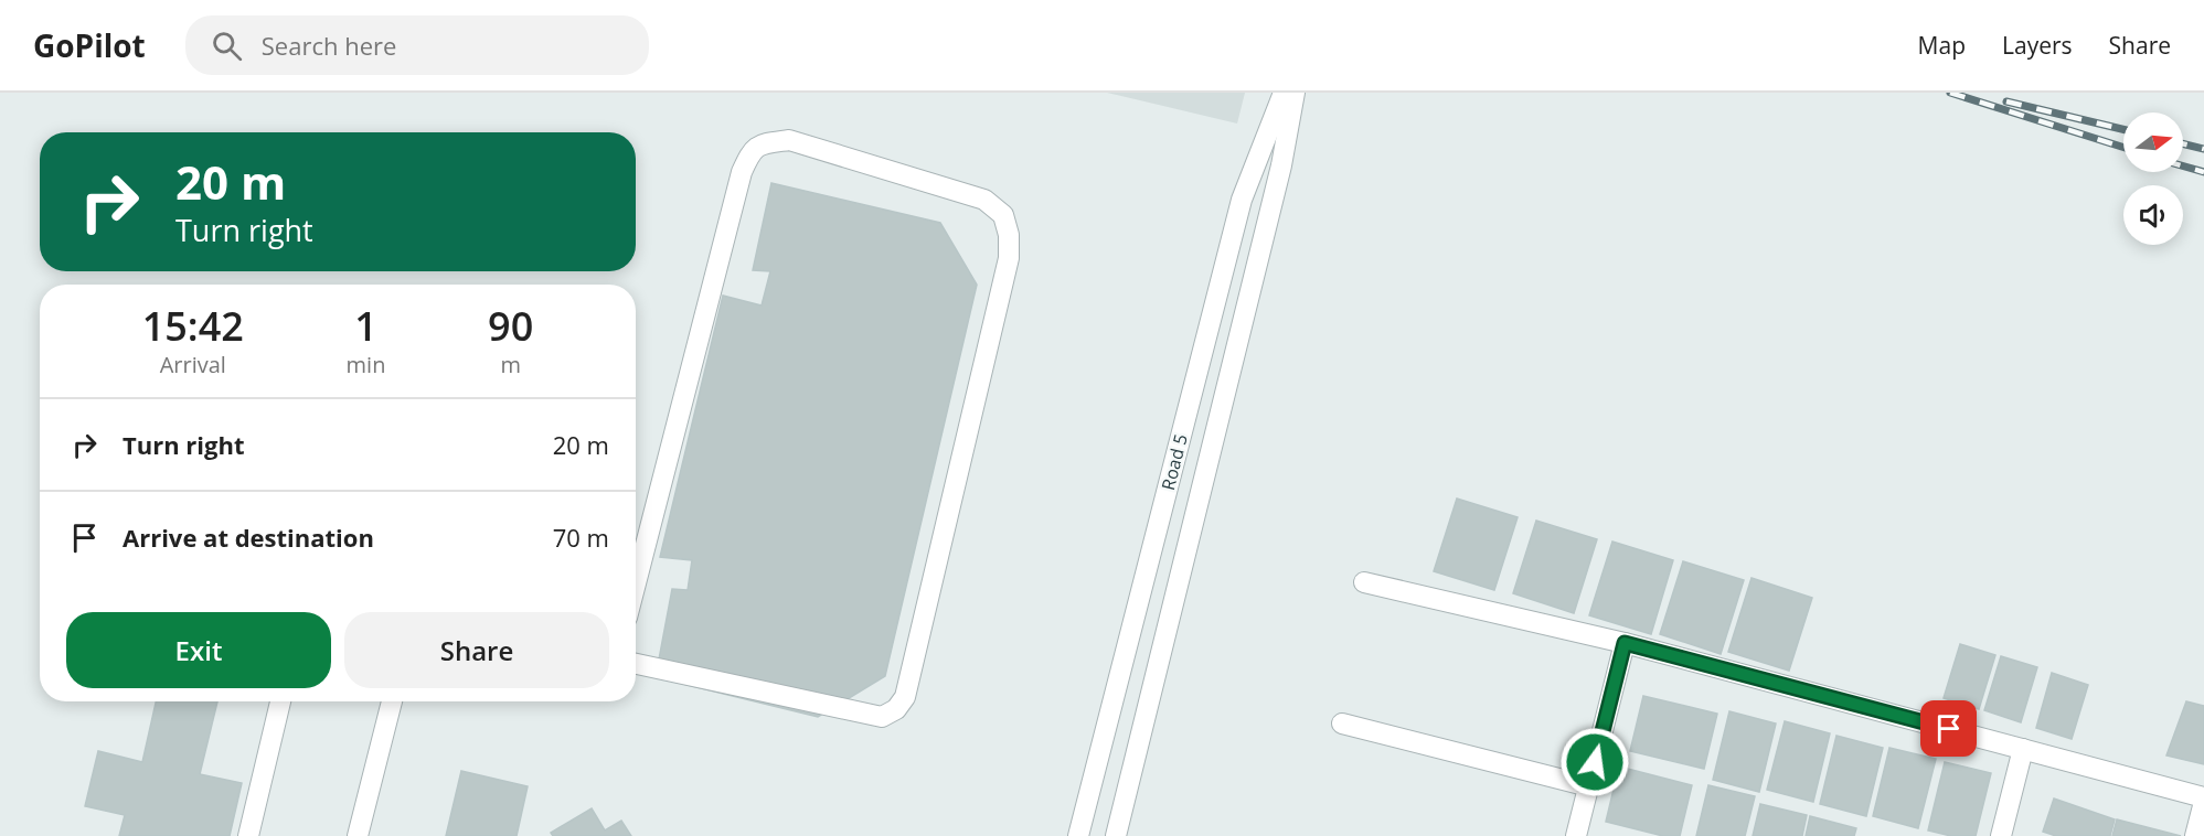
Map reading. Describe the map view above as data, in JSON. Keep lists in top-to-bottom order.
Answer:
{
  "streets": {
    "street": ["Road 5"]
  },
  "north": "right",
  "page": {
    "header": "GoPilot",
    "search": "Search here",
    "nav": ["Map", "Layers", "Share"],
    "turn": ["20 m", "Turn right"],
    "eta": [
      "15:42",
      "Arrival",
      "1",
      "min",
      "90",
      "m"
    ],
    "list": [
      {
        "name": "Turn right",
        "value": "20 m"
      },
      {
        "name": "Arrive at destination",
        "value": "70 m"
      }
    ],
    "buttons": ["Exit", "Share"]
  }
}
